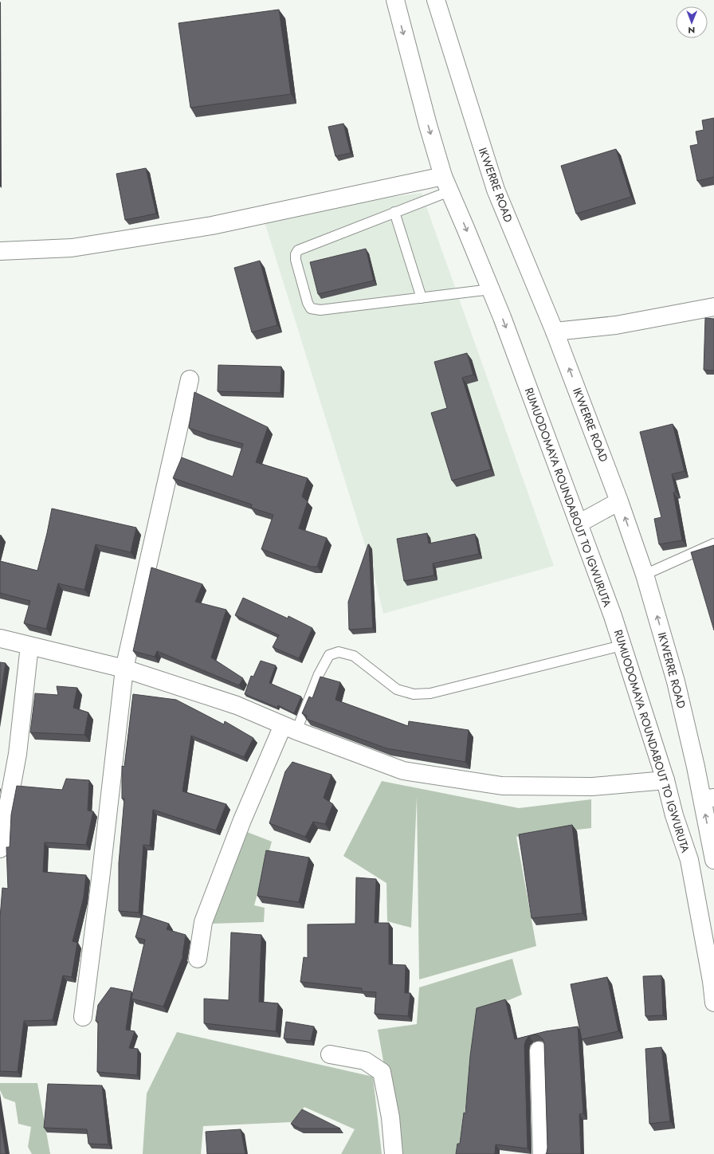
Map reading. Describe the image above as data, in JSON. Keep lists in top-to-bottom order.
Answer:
{
  "streets": {
    "street": ["IKWERRE ROAD", "RUMUODOMAYA ROUNDABOUT TO IGWURUTA"]
  },
  "one_way": ["IKWERRE ROAD", "RUMUODOMAYA ROUNDABOUT TO IGWURUTA"],
  "north": "bottom"
}
